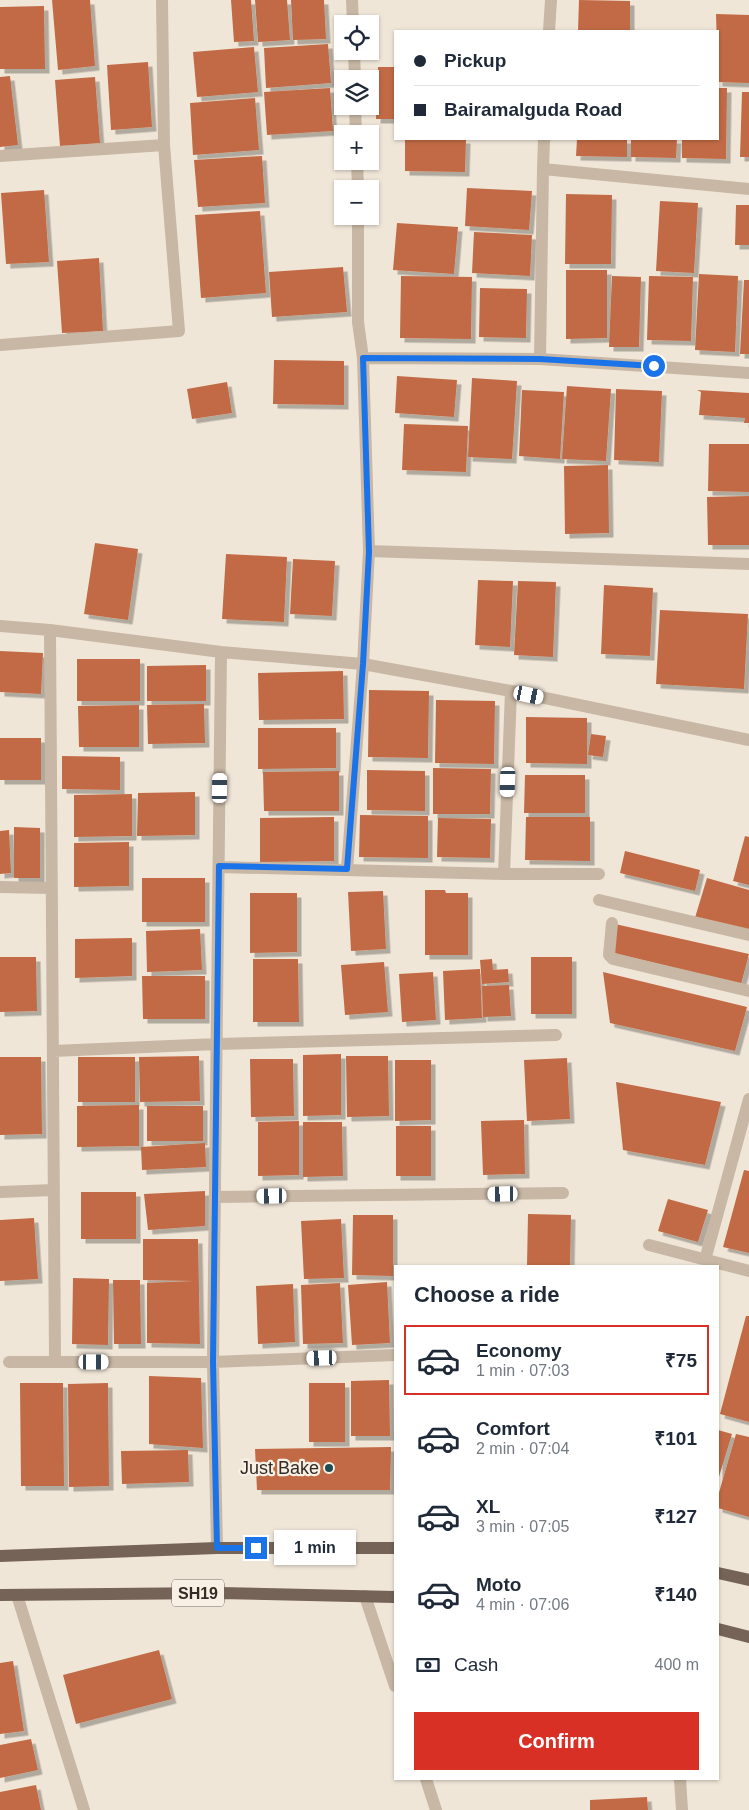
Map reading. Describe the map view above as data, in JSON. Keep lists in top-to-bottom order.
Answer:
{
  "streets": {
    "main road": ["SH19"]
  },
  "places": ["Just Bake"],
  "page": {
    "map_buttons": ["+", "−"],
    "banner": ["Pickup", "Bairamalguda Road"],
    "heading": "Choose a ride",
    "list": [
      {
        "name": "Economy",
        "note": "1 min · 07:03",
        "value": "₹75"
      },
      {
        "name": "Comfort",
        "note": "2 min · 07:04",
        "value": "₹101"
      },
      {
        "name": "XL",
        "note": "3 min · 07:05",
        "value": "₹127"
      },
      {
        "name": "Moto",
        "note": "4 min · 07:06",
        "value": "₹140"
      }
    ],
    "bubble": "1 min",
    "pay": ["Cash", "400 m"],
    "buttons": "Confirm"
  }
}
